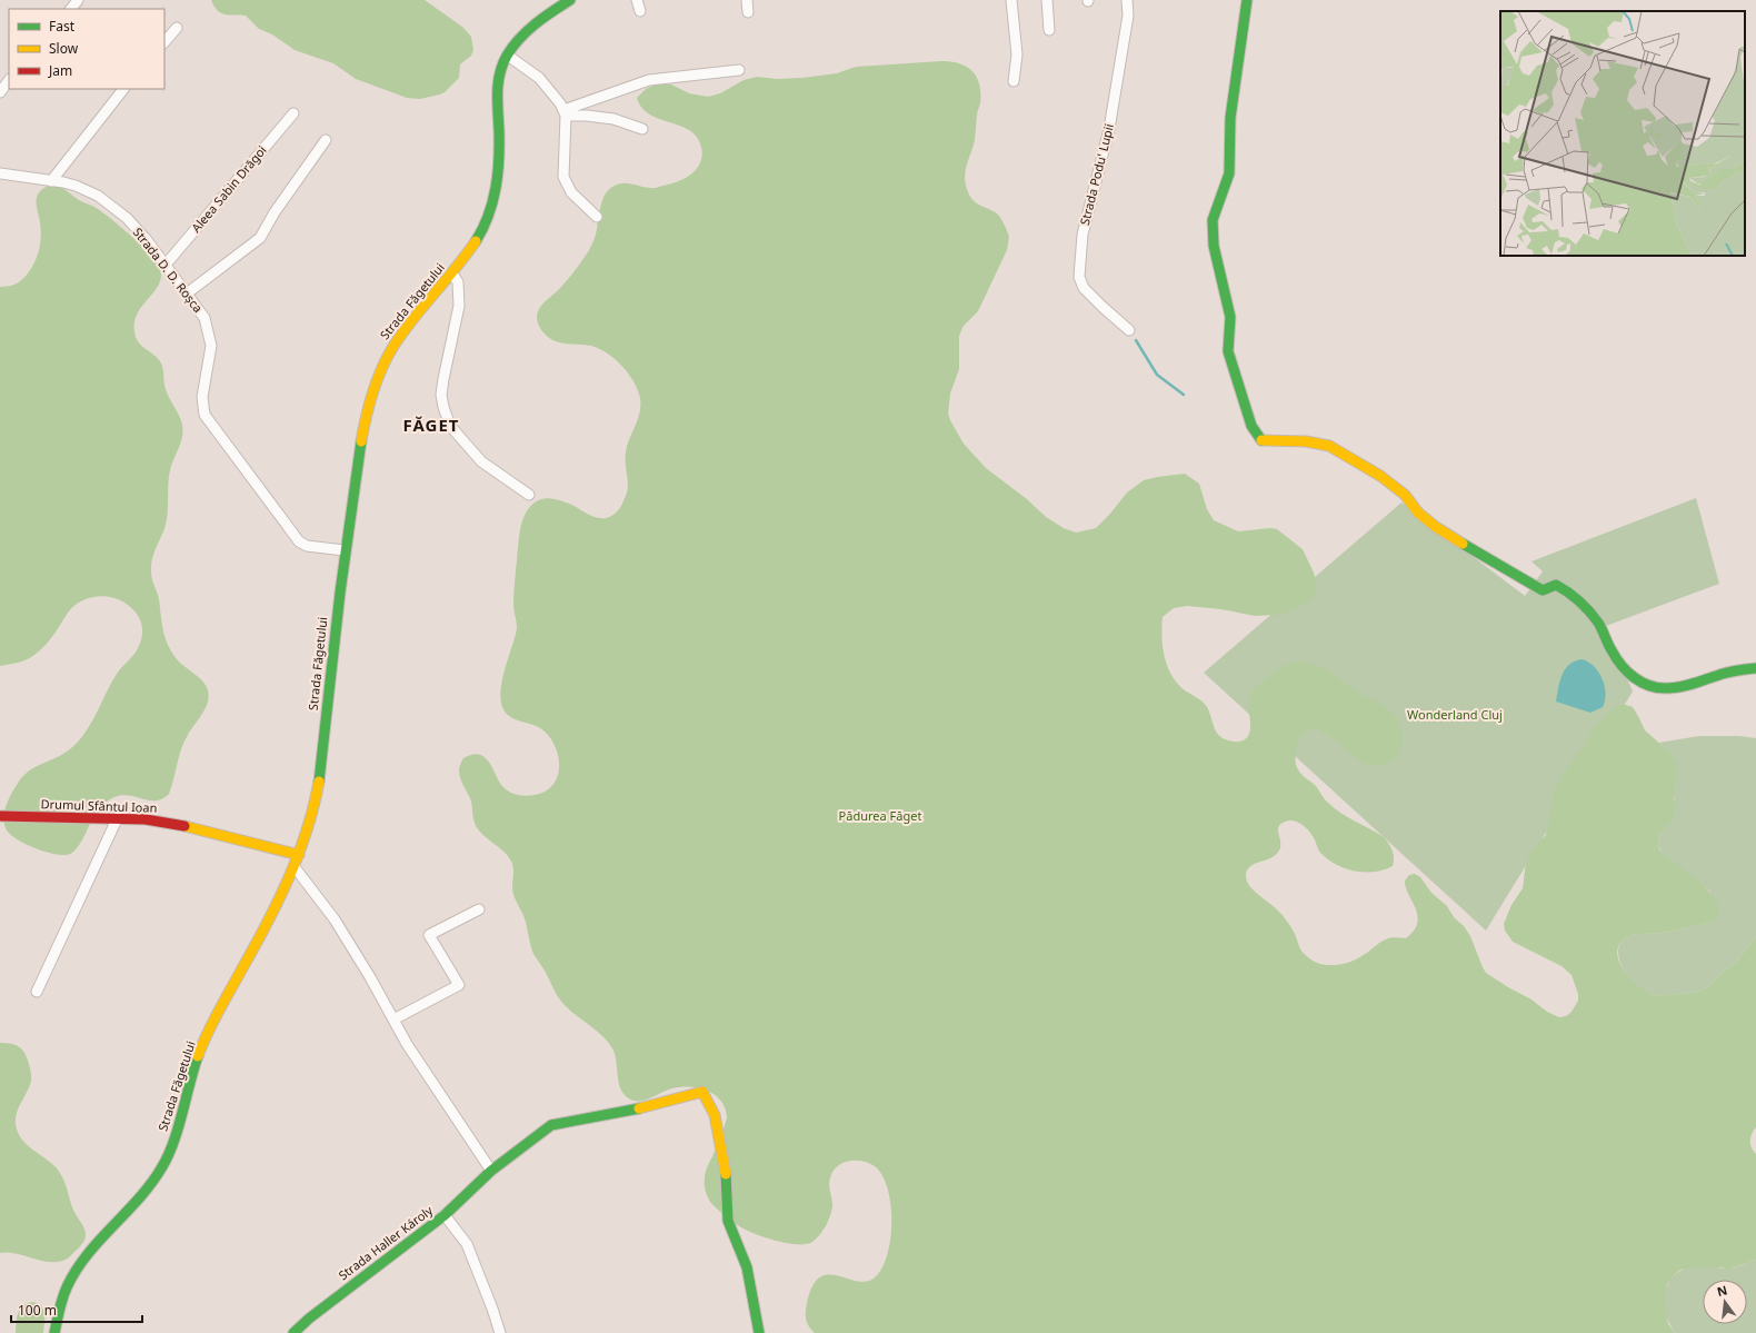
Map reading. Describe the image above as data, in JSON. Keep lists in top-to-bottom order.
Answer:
{
  "streets": {
    "main road": ["Strada Făgetului", "Drumul Sfântul Ioan", "Strada Haller Károly"],
    "street": ["Strada Podu' Lupii", "Aleea Sabin Drăgoi", "Strada D. D. Roșca"]
  },
  "crossings": [
    ["Aleea Sabin Drăgoi", "Strada D. D. Roșca"],
    ["Strada D. D. Roșca", "Strada Făgetului"],
    ["Strada Făgetului", "Drumul Sfântul Ioan"]
  ],
  "districts": ["FĂGET"],
  "parks": ["Wonderland Cluj", "Pădurea Făget"],
  "legend": ["Fast", "Slow", "Jam"],
  "scale_bar": "100 m",
  "north": "top"
}
